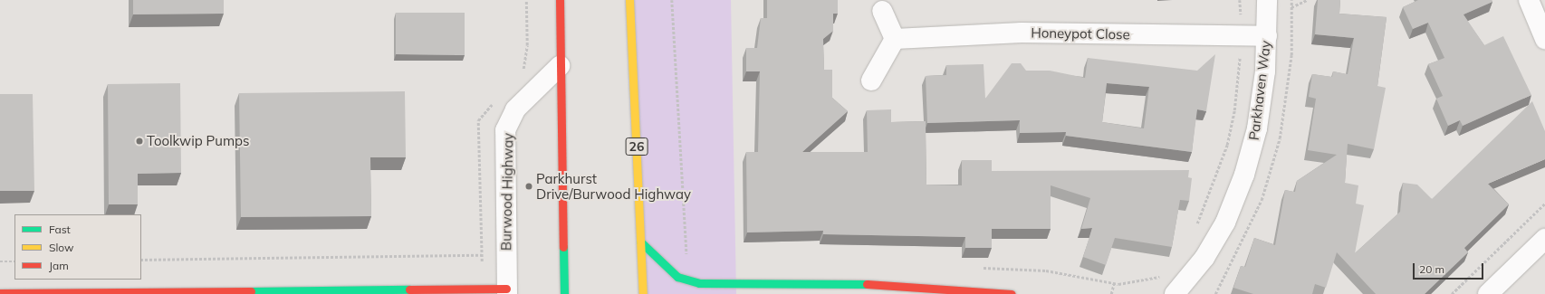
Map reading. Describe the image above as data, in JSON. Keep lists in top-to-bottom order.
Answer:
{
  "streets": {
    "main road": ["26"],
    "street": ["Honeypot Close", "Parkhaven Way", "Burwood Highway"]
  },
  "crossings": [
    ["Honeypot Close", "Parkhaven Way"]
  ],
  "places": ["Toolkwip Pumps", "Parkhurst Drive/Burwood Highway"],
  "legend": ["Fast", "Slow", "Jam"],
  "scale_bar": "20 m"
}
